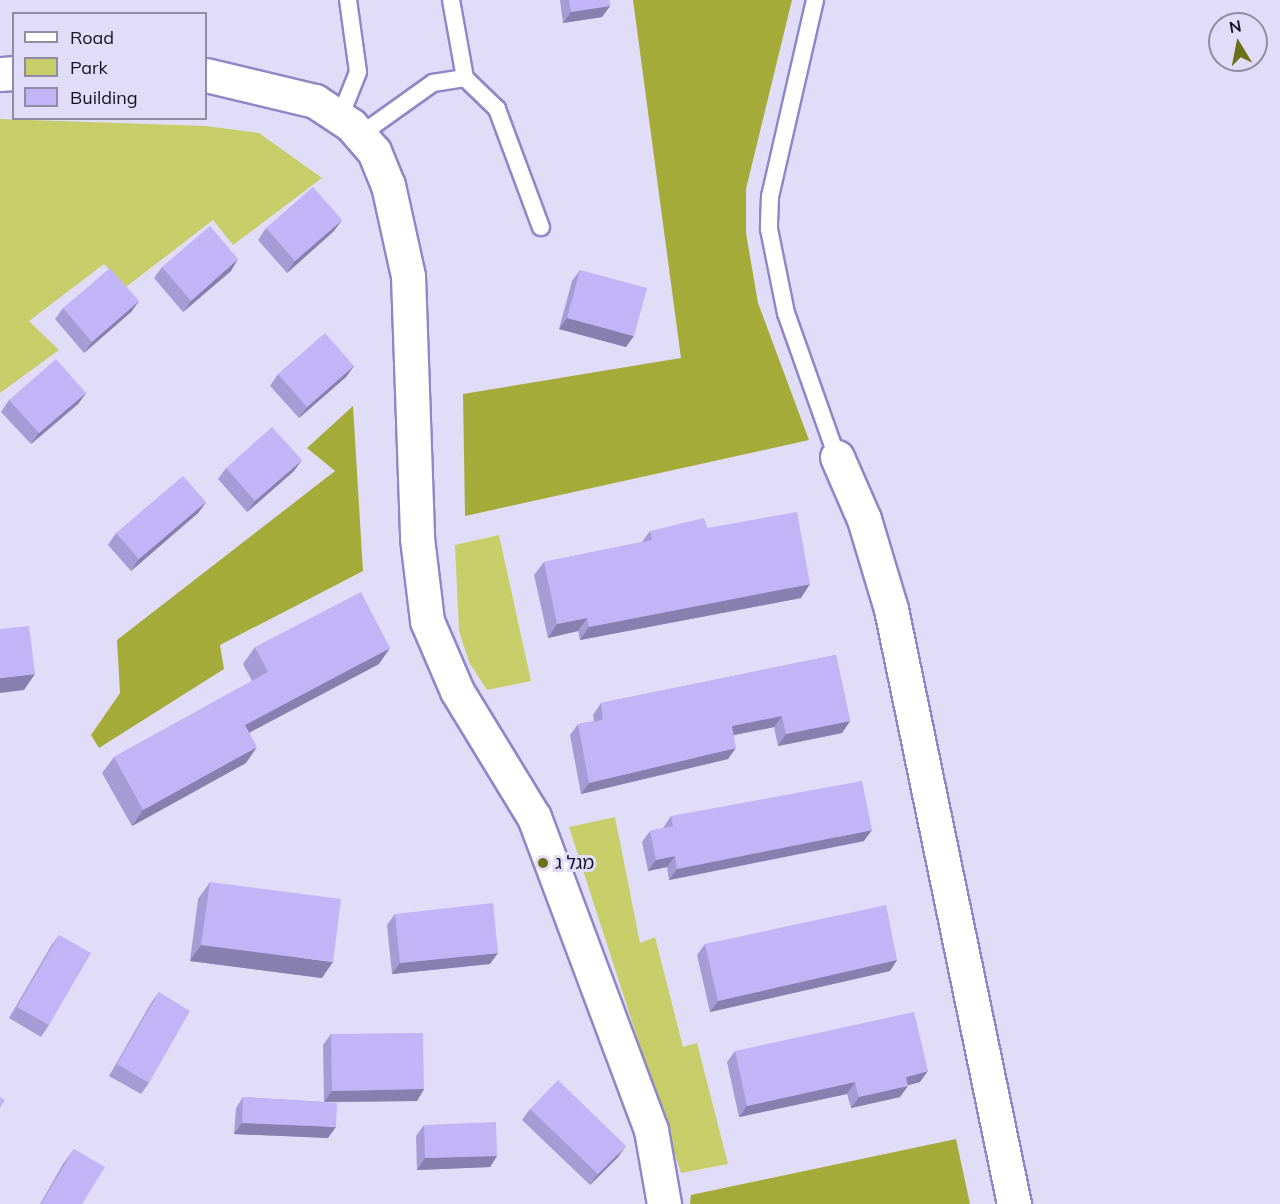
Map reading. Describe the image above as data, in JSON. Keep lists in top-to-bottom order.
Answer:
{
  "places": ["מגל ג"],
  "legend": ["Road", "Park", "Building"],
  "north": "top"
}
